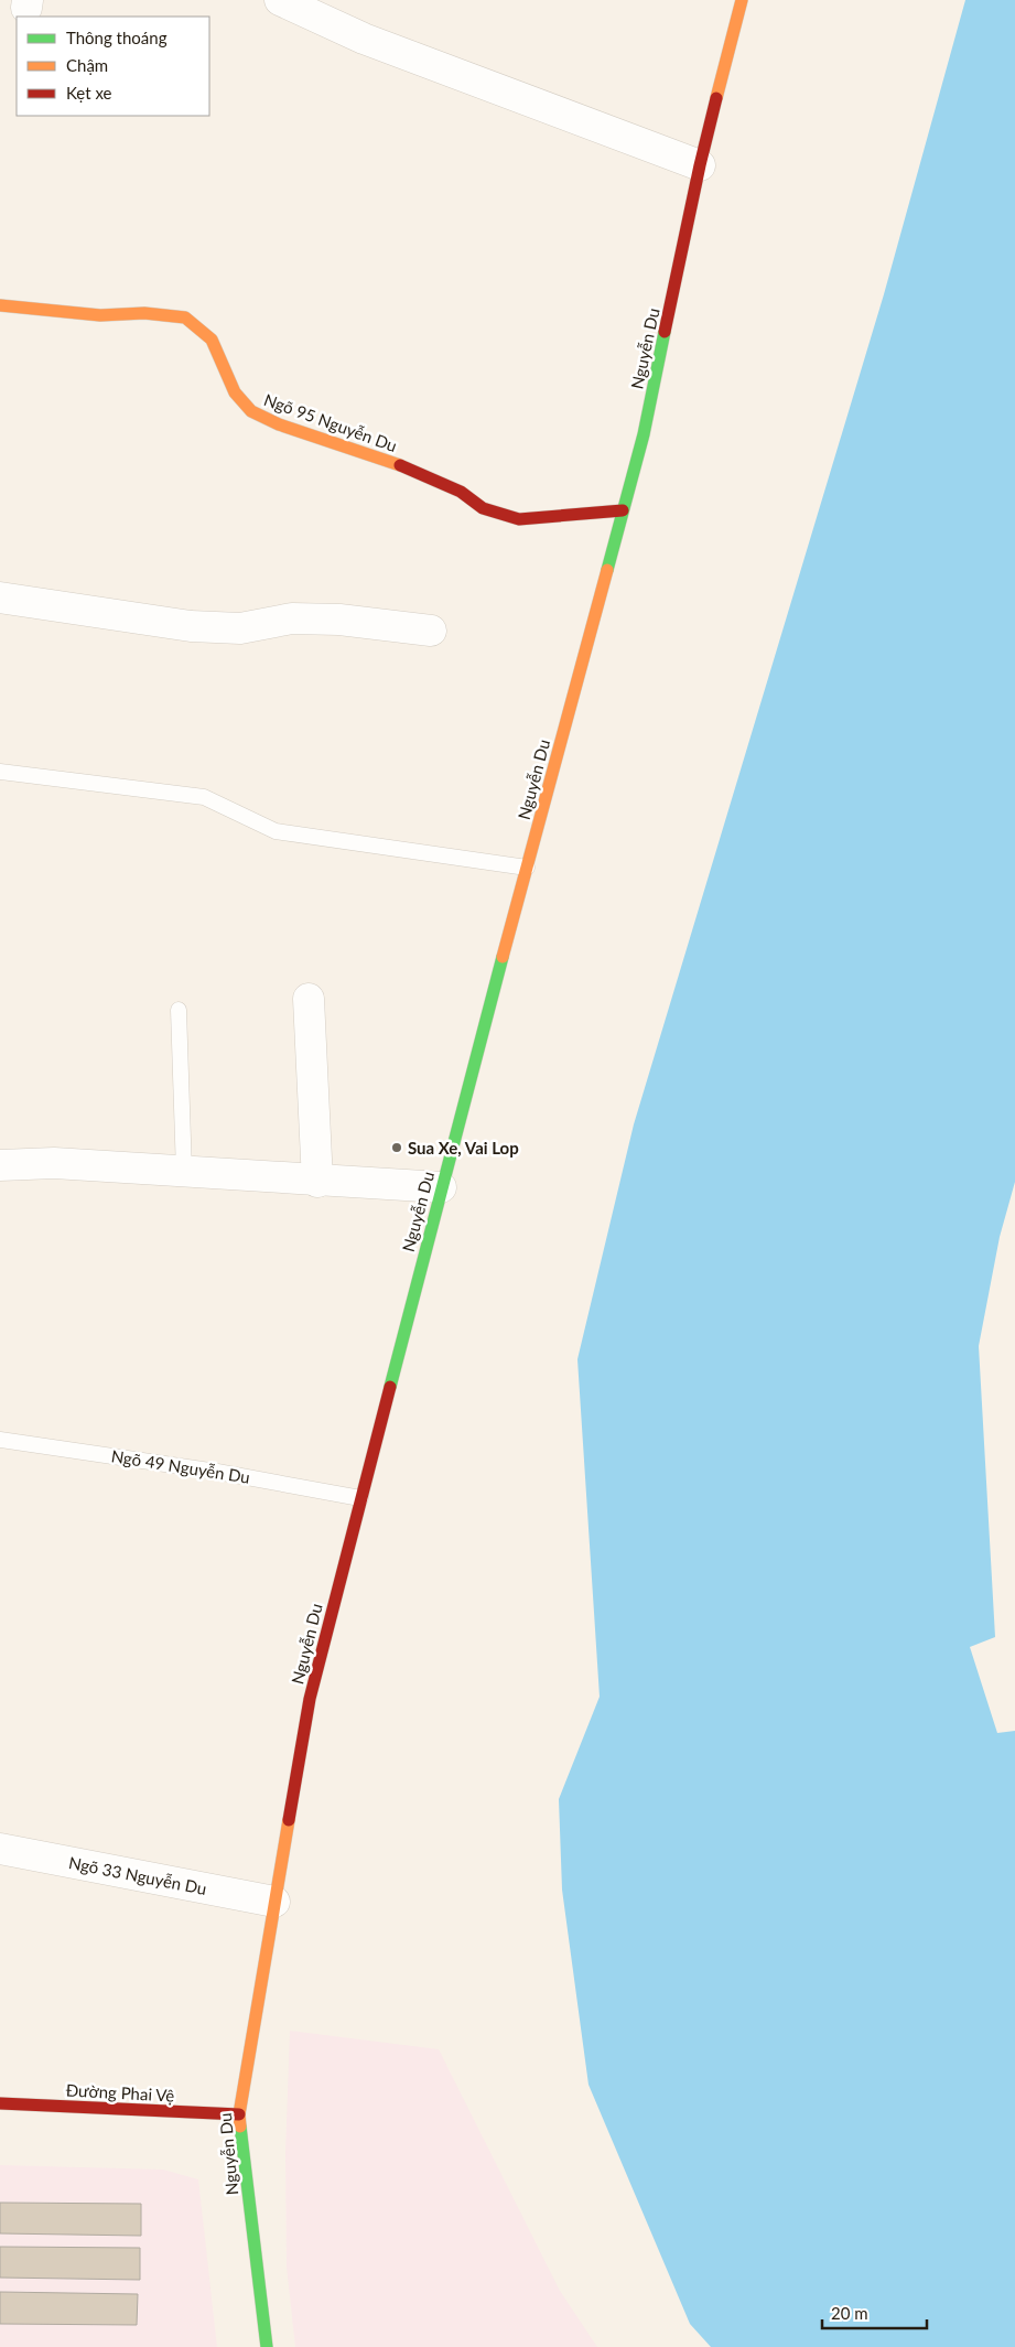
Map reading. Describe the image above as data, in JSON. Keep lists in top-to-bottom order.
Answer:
{
  "streets": {
    "main road": ["Nguyễn Du", "Ngõ 95 Nguyễn Du", "Đường Phai Vệ"],
    "street": ["Ngõ 33 Nguyễn Du"],
    "lane": ["Ngõ 49 Nguyễn Du"]
  },
  "crossings": [
    ["Nguyễn Du", "Ngõ 95 Nguyễn Du"],
    ["Nguyễn Du", "Ngõ 49 Nguyễn Du"],
    ["Nguyễn Du", "Ngõ 33 Nguyễn Du"],
    ["Nguyễn Du", "Đường Phai Vệ"]
  ],
  "places": ["Sua Xe, Vai Lop"],
  "legend": ["Thông thoáng", "Chậm", "Kẹt xe"],
  "scale_bar": "20 m"
}
